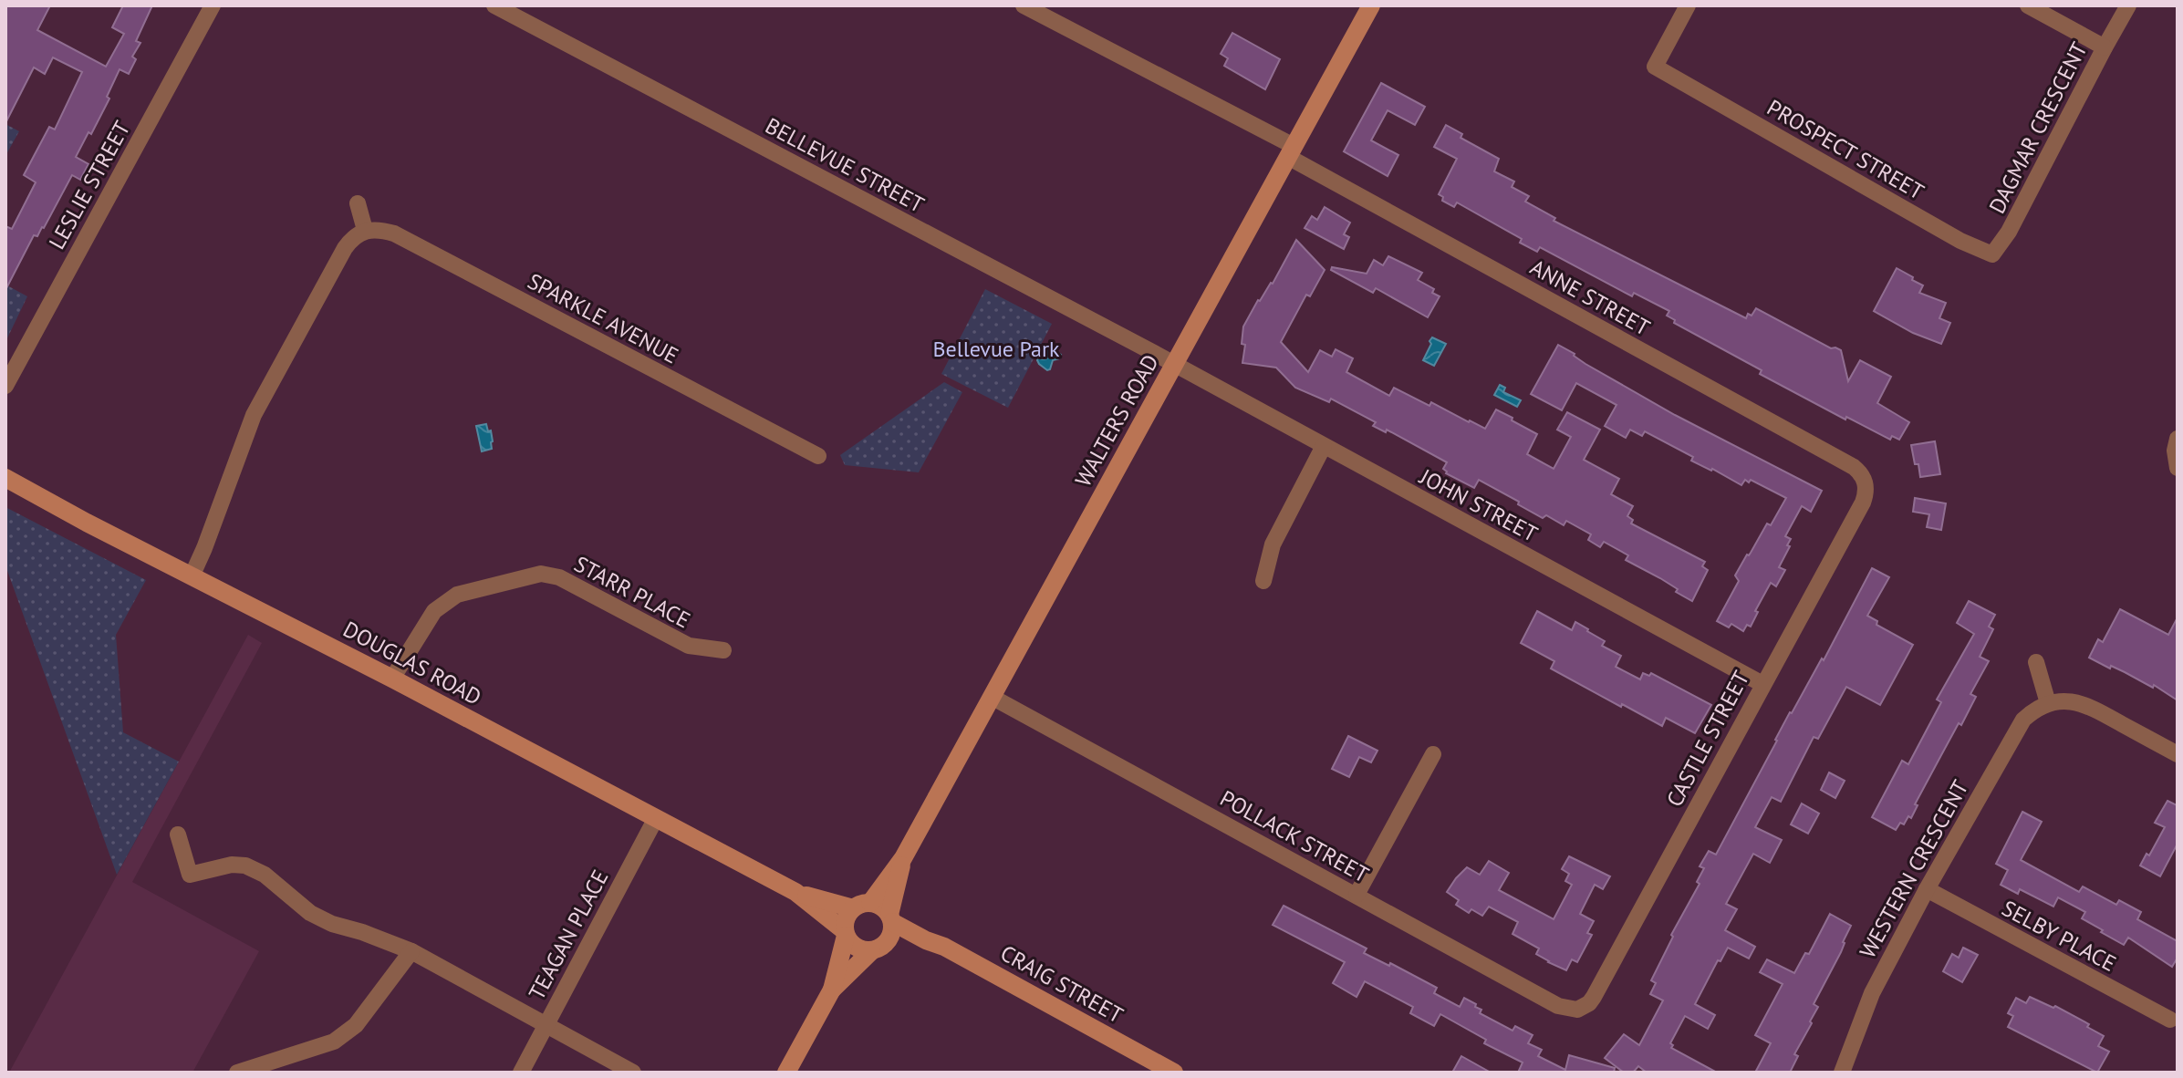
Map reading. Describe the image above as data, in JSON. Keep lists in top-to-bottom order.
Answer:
{
  "streets": {
    "main road": ["WALTERS ROAD", "DOUGLAS ROAD", "CRAIG STREET"],
    "street": [
      "DAGMAR CRESCENT",
      "PROSPECT STREET",
      "BELLEVUE STREET",
      "LESLIE STREET",
      "ANNE STREET",
      "SPARKLE AVENUE",
      "JOHN STREET",
      "STARR PLACE",
      "CASTLE STREET",
      "POLLACK STREET",
      "WESTERN CRESCENT",
      "TEAGAN PLACE",
      "SELBY PLACE"
    ]
  },
  "crossings": [
    ["DAGMAR CRESCENT", "PROSPECT STREET"],
    ["BELLEVUE STREET", "WALTERS ROAD"],
    ["BELLEVUE STREET", "JOHN STREET"],
    ["ANNE STREET", "WALTERS ROAD"],
    ["ANNE STREET", "CASTLE STREET"],
    ["WALTERS ROAD", "JOHN STREET"],
    ["WALTERS ROAD", "DOUGLAS ROAD"],
    ["WALTERS ROAD", "POLLACK STREET"],
    ["WALTERS ROAD", "CRAIG STREET"],
    ["JOHN STREET", "CASTLE STREET"],
    ["STARR PLACE", "DOUGLAS ROAD"],
    ["DOUGLAS ROAD", "TEAGAN PLACE"],
    ["DOUGLAS ROAD", "CRAIG STREET"],
    ["CASTLE STREET", "POLLACK STREET"],
    ["WESTERN CRESCENT", "SELBY PLACE"]
  ],
  "parks": ["Bellevue Park"]
}
